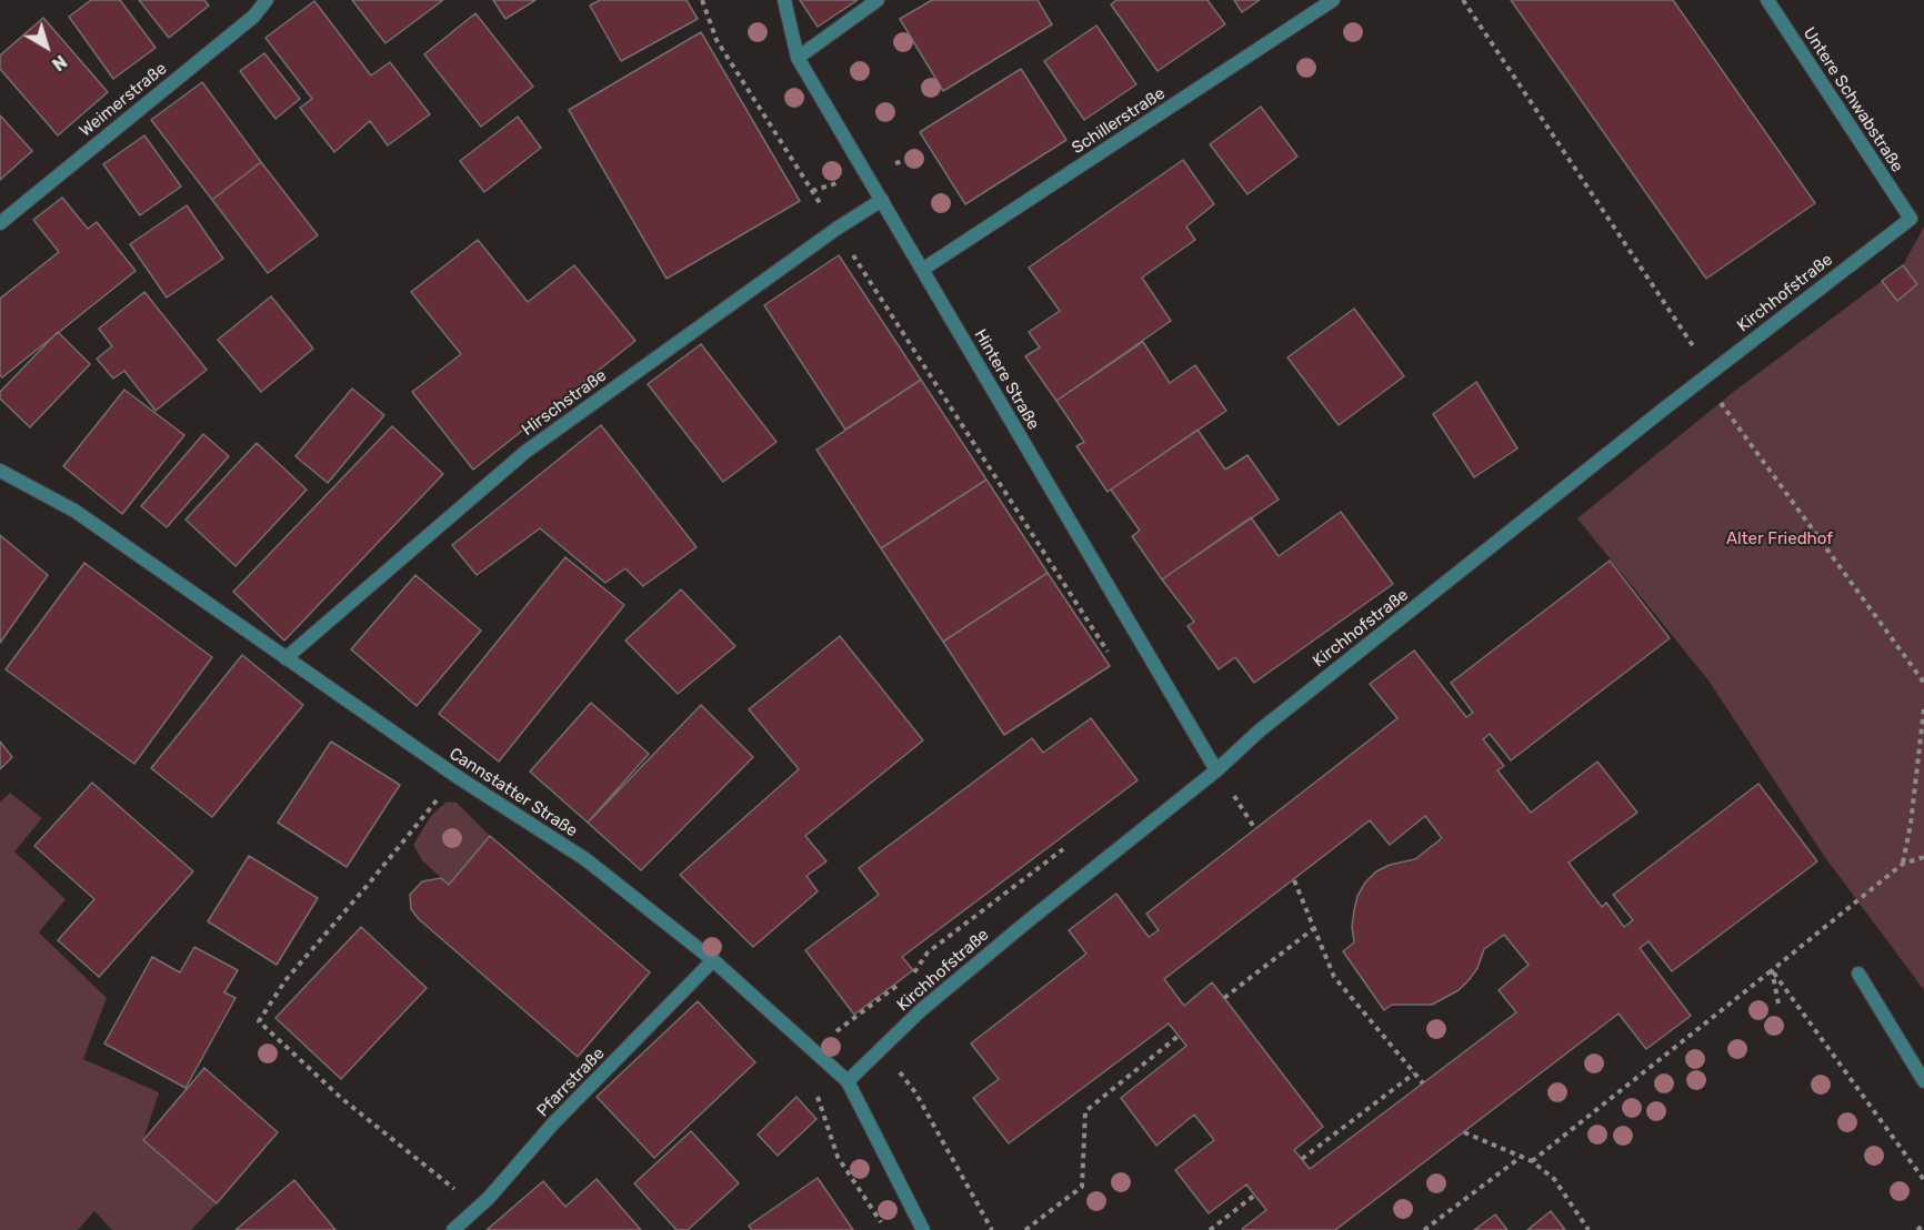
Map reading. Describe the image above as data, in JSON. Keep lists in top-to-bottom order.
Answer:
{
  "streets": {
    "street": [
      "Weimerstraße",
      "Untere Schwabstraße",
      "Schillerstraße",
      "Kirchhofstraße",
      "Hintere Straße",
      "Hirschstraße",
      "Cannstatter Straße",
      "Pfarrstraße"
    ]
  },
  "crossings": [
    ["Untere Schwabstraße", "Kirchhofstraße"],
    ["Schillerstraße", "Hintere Straße"],
    ["Kirchhofstraße", "Hintere Straße"],
    ["Kirchhofstraße", "Cannstatter Straße"],
    ["Hintere Straße", "Hirschstraße"],
    ["Hirschstraße", "Cannstatter Straße"],
    ["Cannstatter Straße", "Pfarrstraße"]
  ],
  "parks": ["Alter Friedhof"],
  "north": "bottom right"
}
